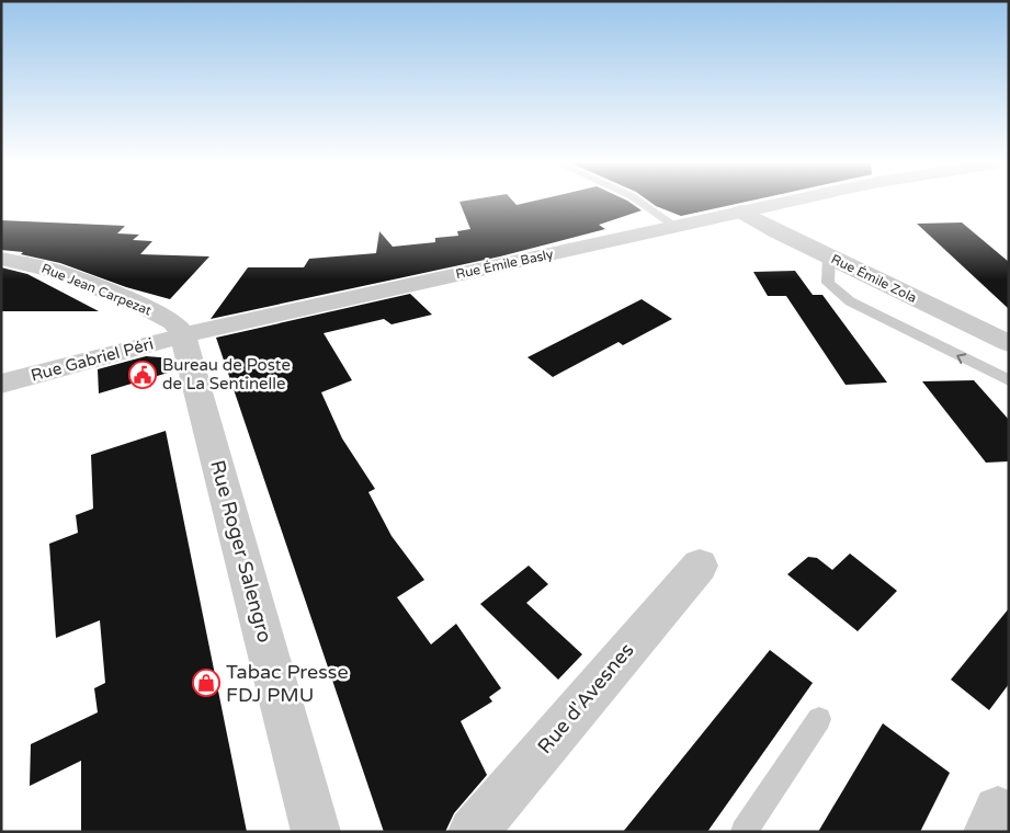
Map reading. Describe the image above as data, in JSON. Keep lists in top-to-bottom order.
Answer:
{
  "streets": {
    "street": [
      "Rue Émile Basly",
      "Rue Émile Zola",
      "Rue Jean Carpezat",
      "Rue Gabriel Péri",
      "Rue Roger Salengro",
      "Rue d'Avesnes"
    ]
  },
  "crossings": [
    ["Rue Émile Basly", "Rue Émile Zola"],
    ["Rue Émile Basly", "Rue Jean Carpezat"],
    ["Rue Émile Basly", "Rue Gabriel Péri"],
    ["Rue Émile Basly", "Rue Roger Salengro"],
    ["Rue Jean Carpezat", "Rue Gabriel Péri"],
    ["Rue Jean Carpezat", "Rue Roger Salengro"],
    ["Rue Gabriel Péri", "Rue Roger Salengro"]
  ],
  "places": {
    "public building": ["Bureau de Poste de La Sentinelle"],
    "shop": ["Tabac Presse FDJ PMU"]
  }
}
